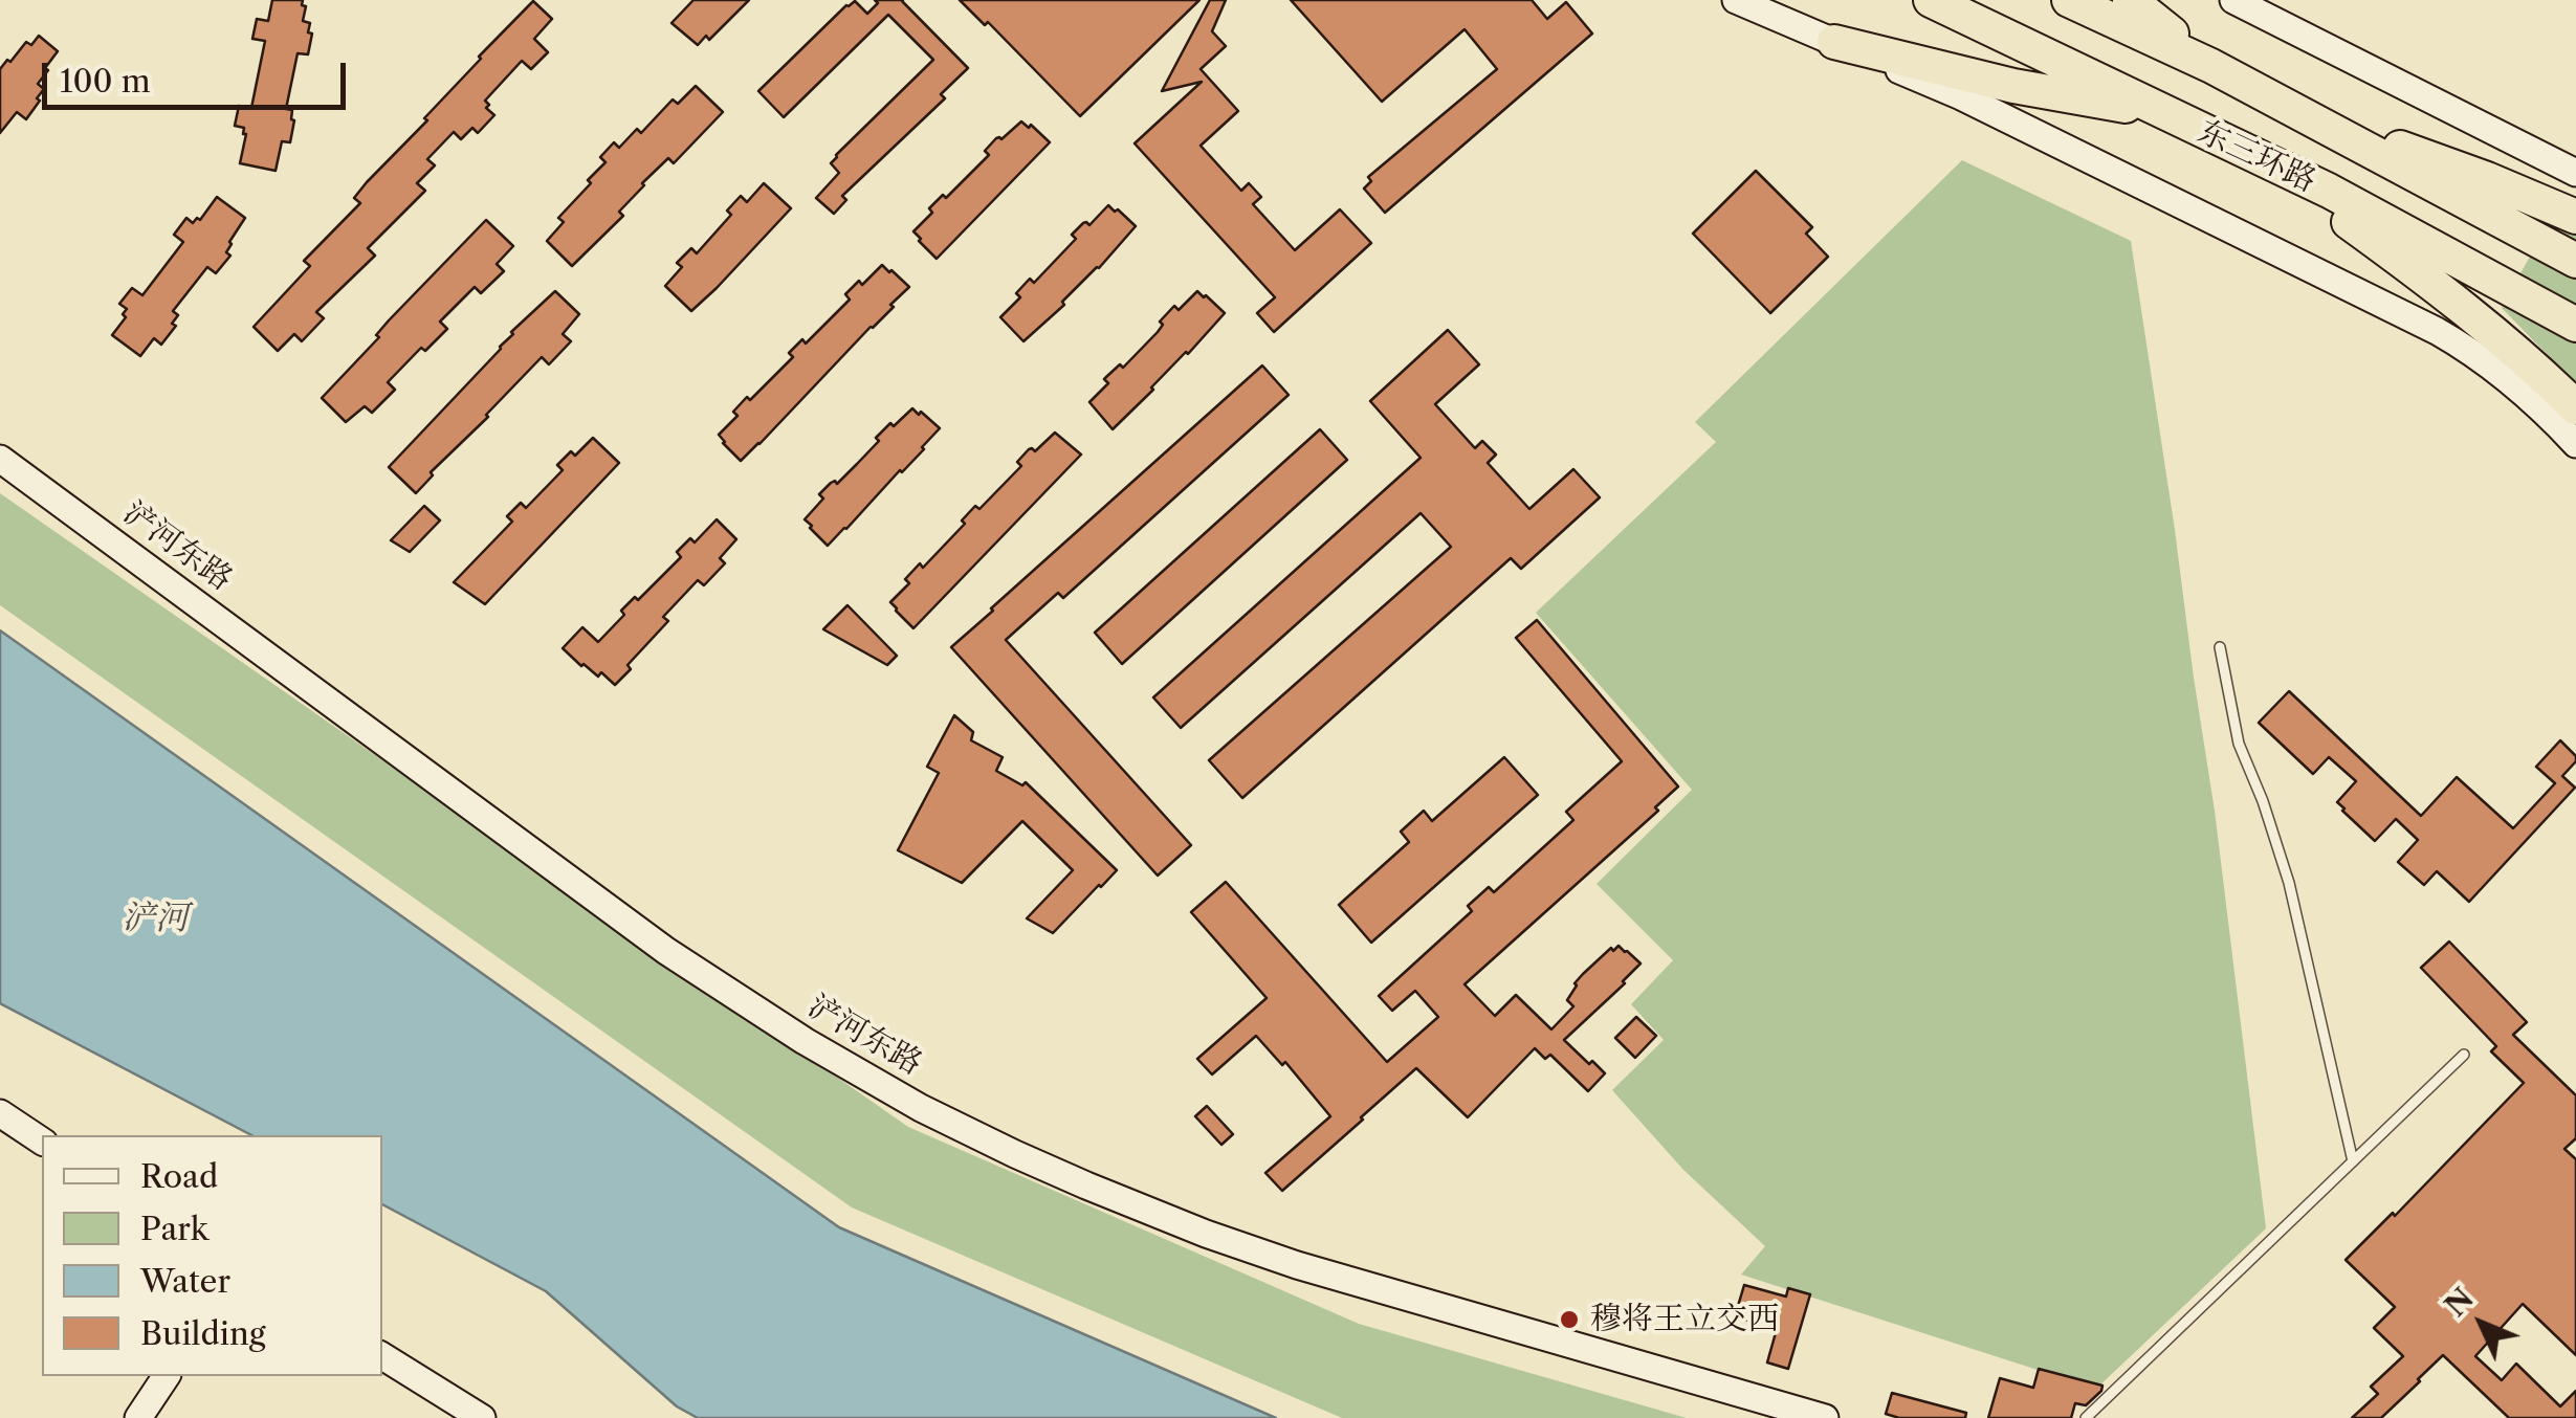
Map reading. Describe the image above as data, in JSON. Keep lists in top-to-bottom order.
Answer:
{
  "streets": {
    "highway": ["东三环路"],
    "street": ["浐河东路"]
  },
  "water": ["浐河"],
  "places": ["穆将王立交西"],
  "legend": [
    "Road",
    "Park",
    "Water",
    "Building"
  ],
  "scale_bar": "100 m",
  "north": "top left"
}
